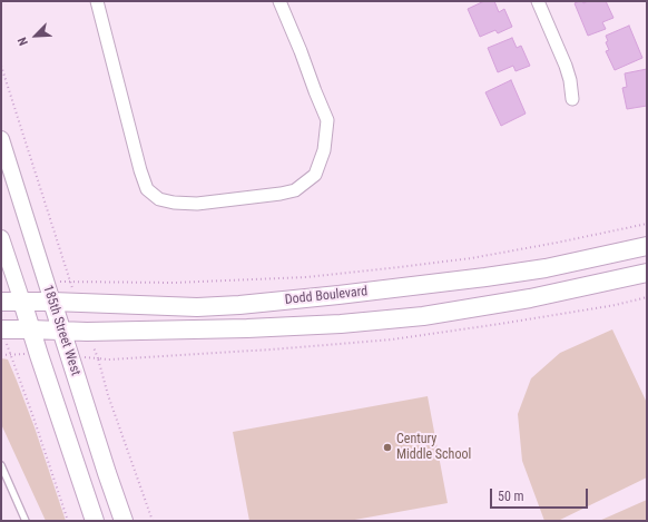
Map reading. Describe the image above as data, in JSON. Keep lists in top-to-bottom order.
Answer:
{
  "streets": {
    "main road": ["Dodd Boulevard", "185th Street West"]
  },
  "crossings": [
    ["Dodd Boulevard", "185th Street West"]
  ],
  "places": ["Century Middle School"],
  "scale_bar": "50 m",
  "north": "bottom left"
}
